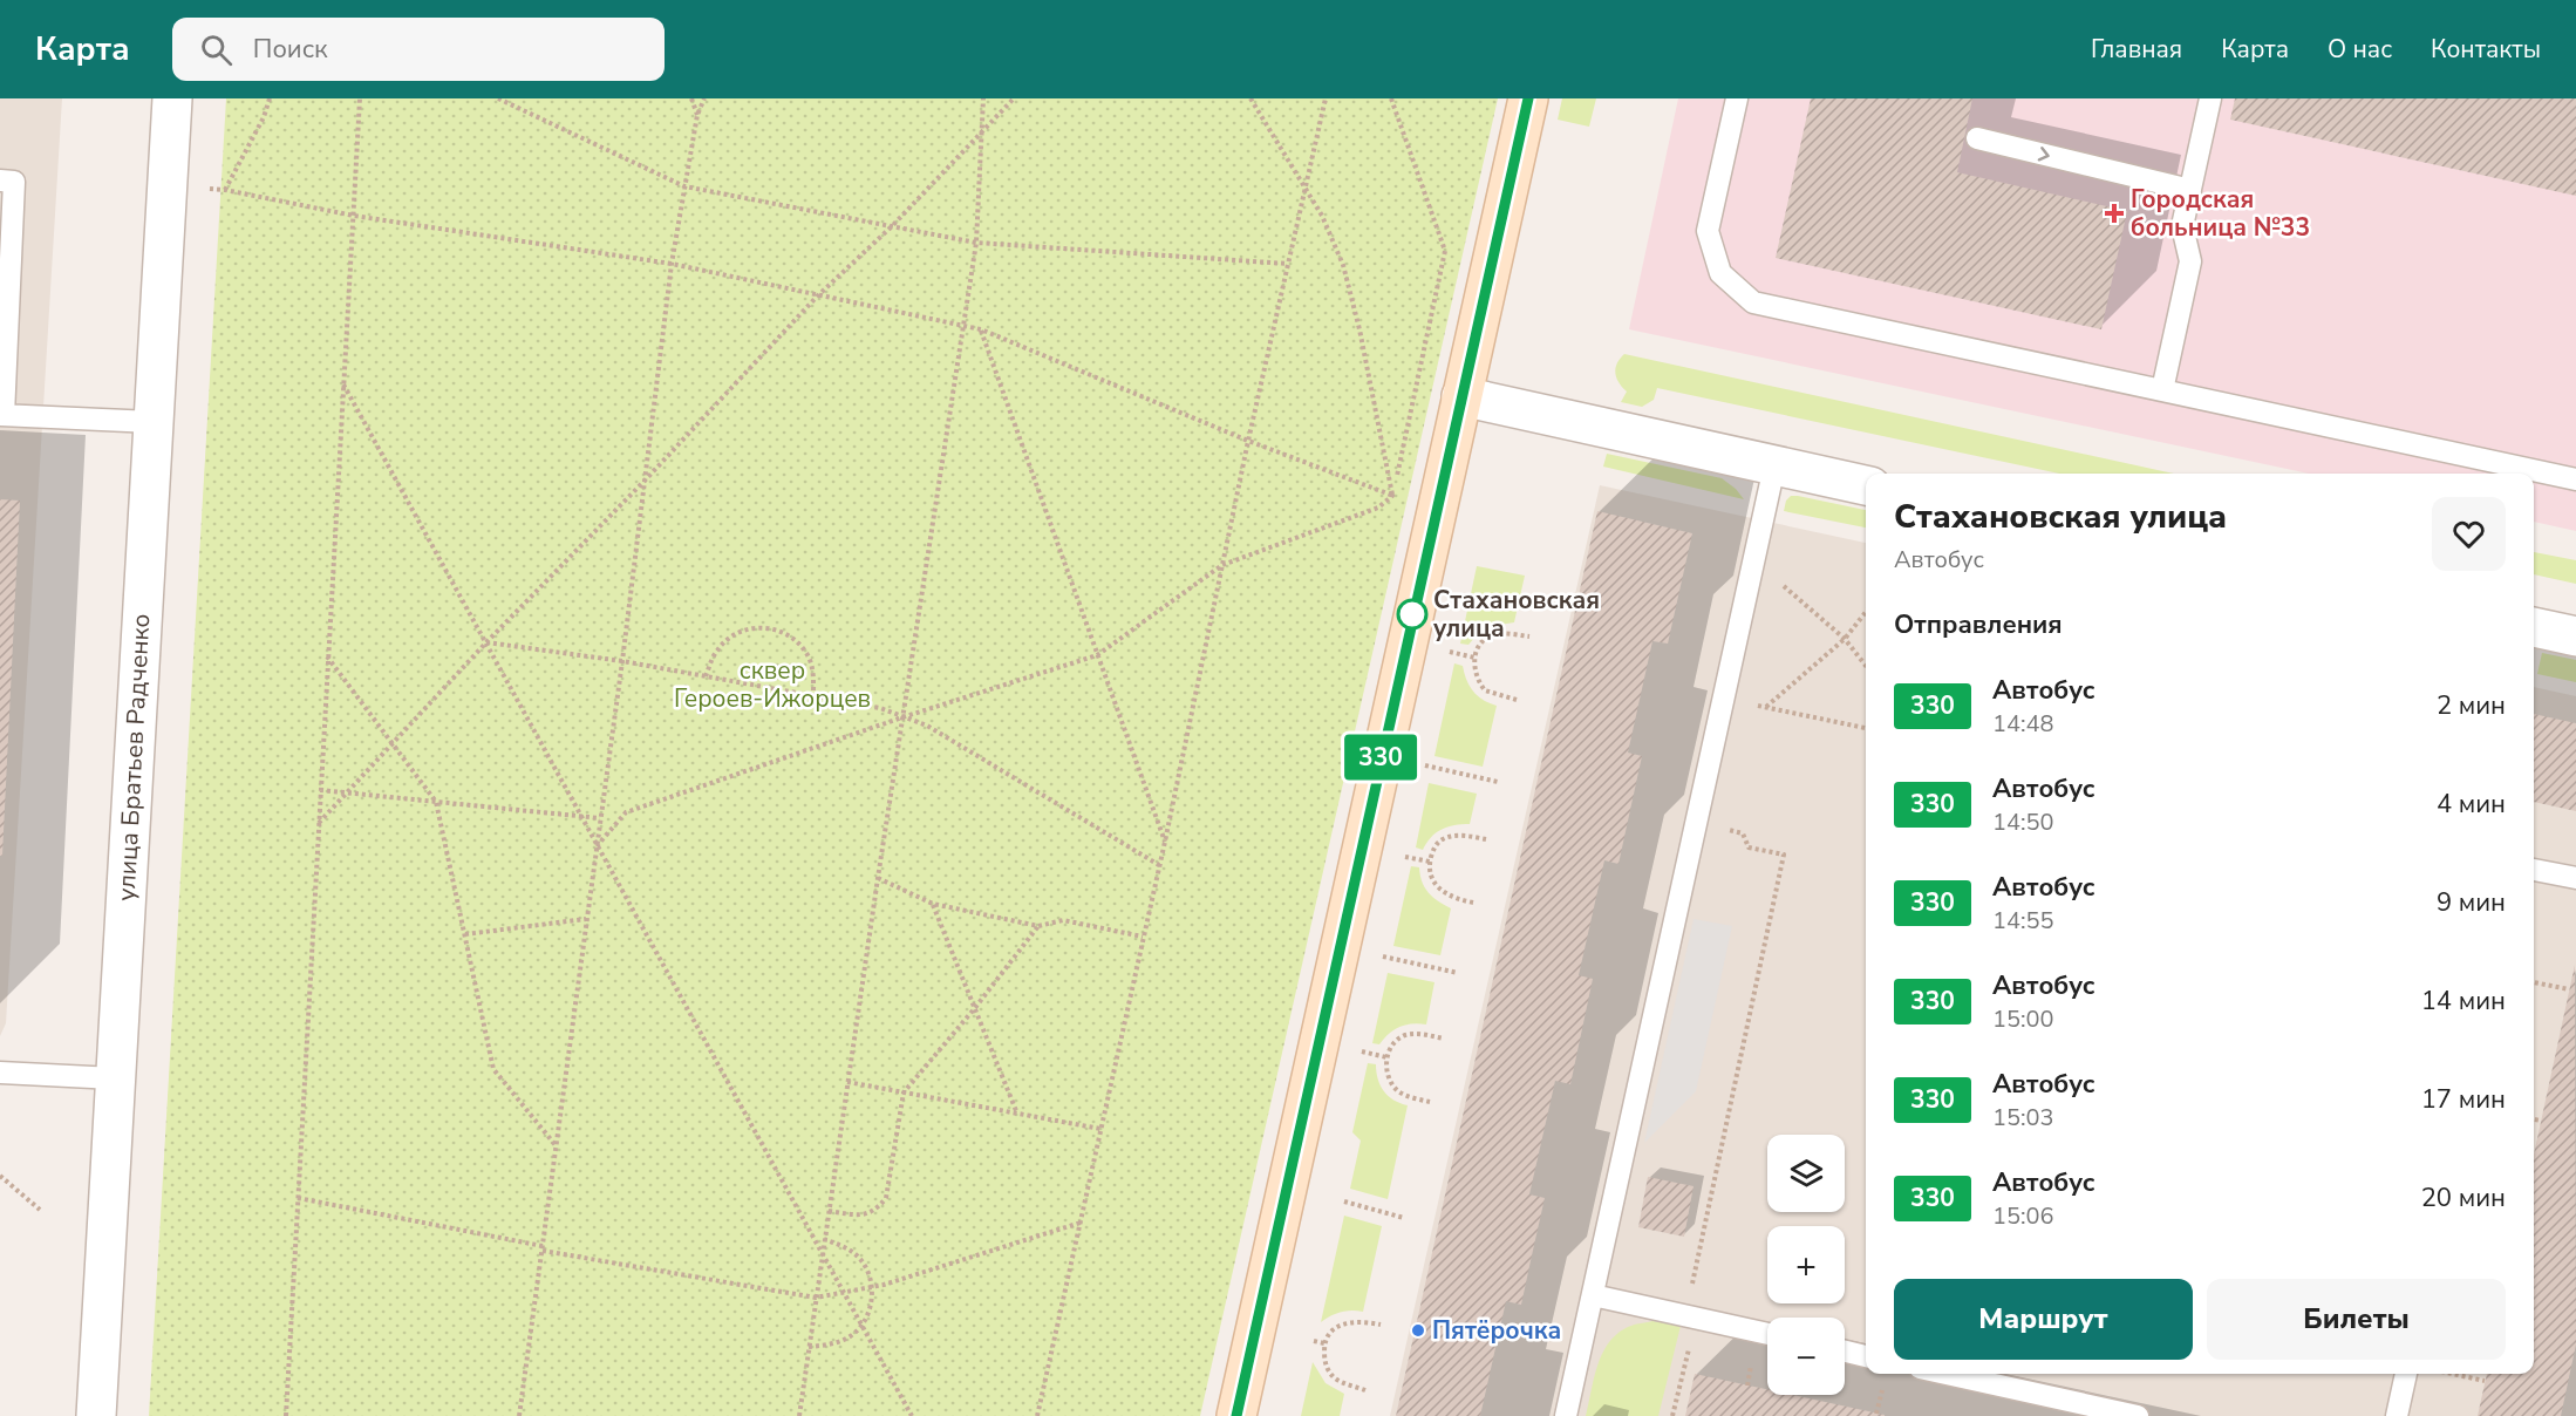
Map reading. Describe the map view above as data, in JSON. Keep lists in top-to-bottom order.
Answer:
{
  "streets": {
    "street": ["улица Братьев Радченко"]
  },
  "parks": ["сквер Героев-Ижорцев"],
  "places": {
    "health": ["Городская больница №33"],
    "other": ["Стахановская улица", "Пятёрочка"]
  },
  "lines": ["bus line 330"],
  "page": {
    "header": "Карта",
    "search": "Поиск",
    "nav": [
      "Главная",
      "Карта",
      "О нас",
      "Контакты"
    ],
    "on_map": "330",
    "heading": [
      ["Стахановская улица", "Автобус"],
      "Отправления"
    ],
    "list": [
      {
        "mark": "330",
        "name": "Автобус",
        "note": "14:48",
        "value": "2 мин"
      },
      {
        "mark": "330",
        "name": "Автобус",
        "note": "14:50",
        "value": "4 мин"
      },
      {
        "mark": "330",
        "name": "Автобус",
        "note": "14:55",
        "value": "9 мин"
      },
      {
        "mark": "330",
        "name": "Автобус",
        "note": "15:00",
        "value": "14 мин"
      },
      {
        "mark": "330",
        "name": "Автобус",
        "note": "15:03",
        "value": "17 мин"
      },
      {
        "mark": "330",
        "name": "Автобус",
        "note": "15:06",
        "value": "20 мин"
      }
    ],
    "map_buttons": ["+", "−"],
    "buttons": ["Маршрут", "Билеты"]
  }
}
